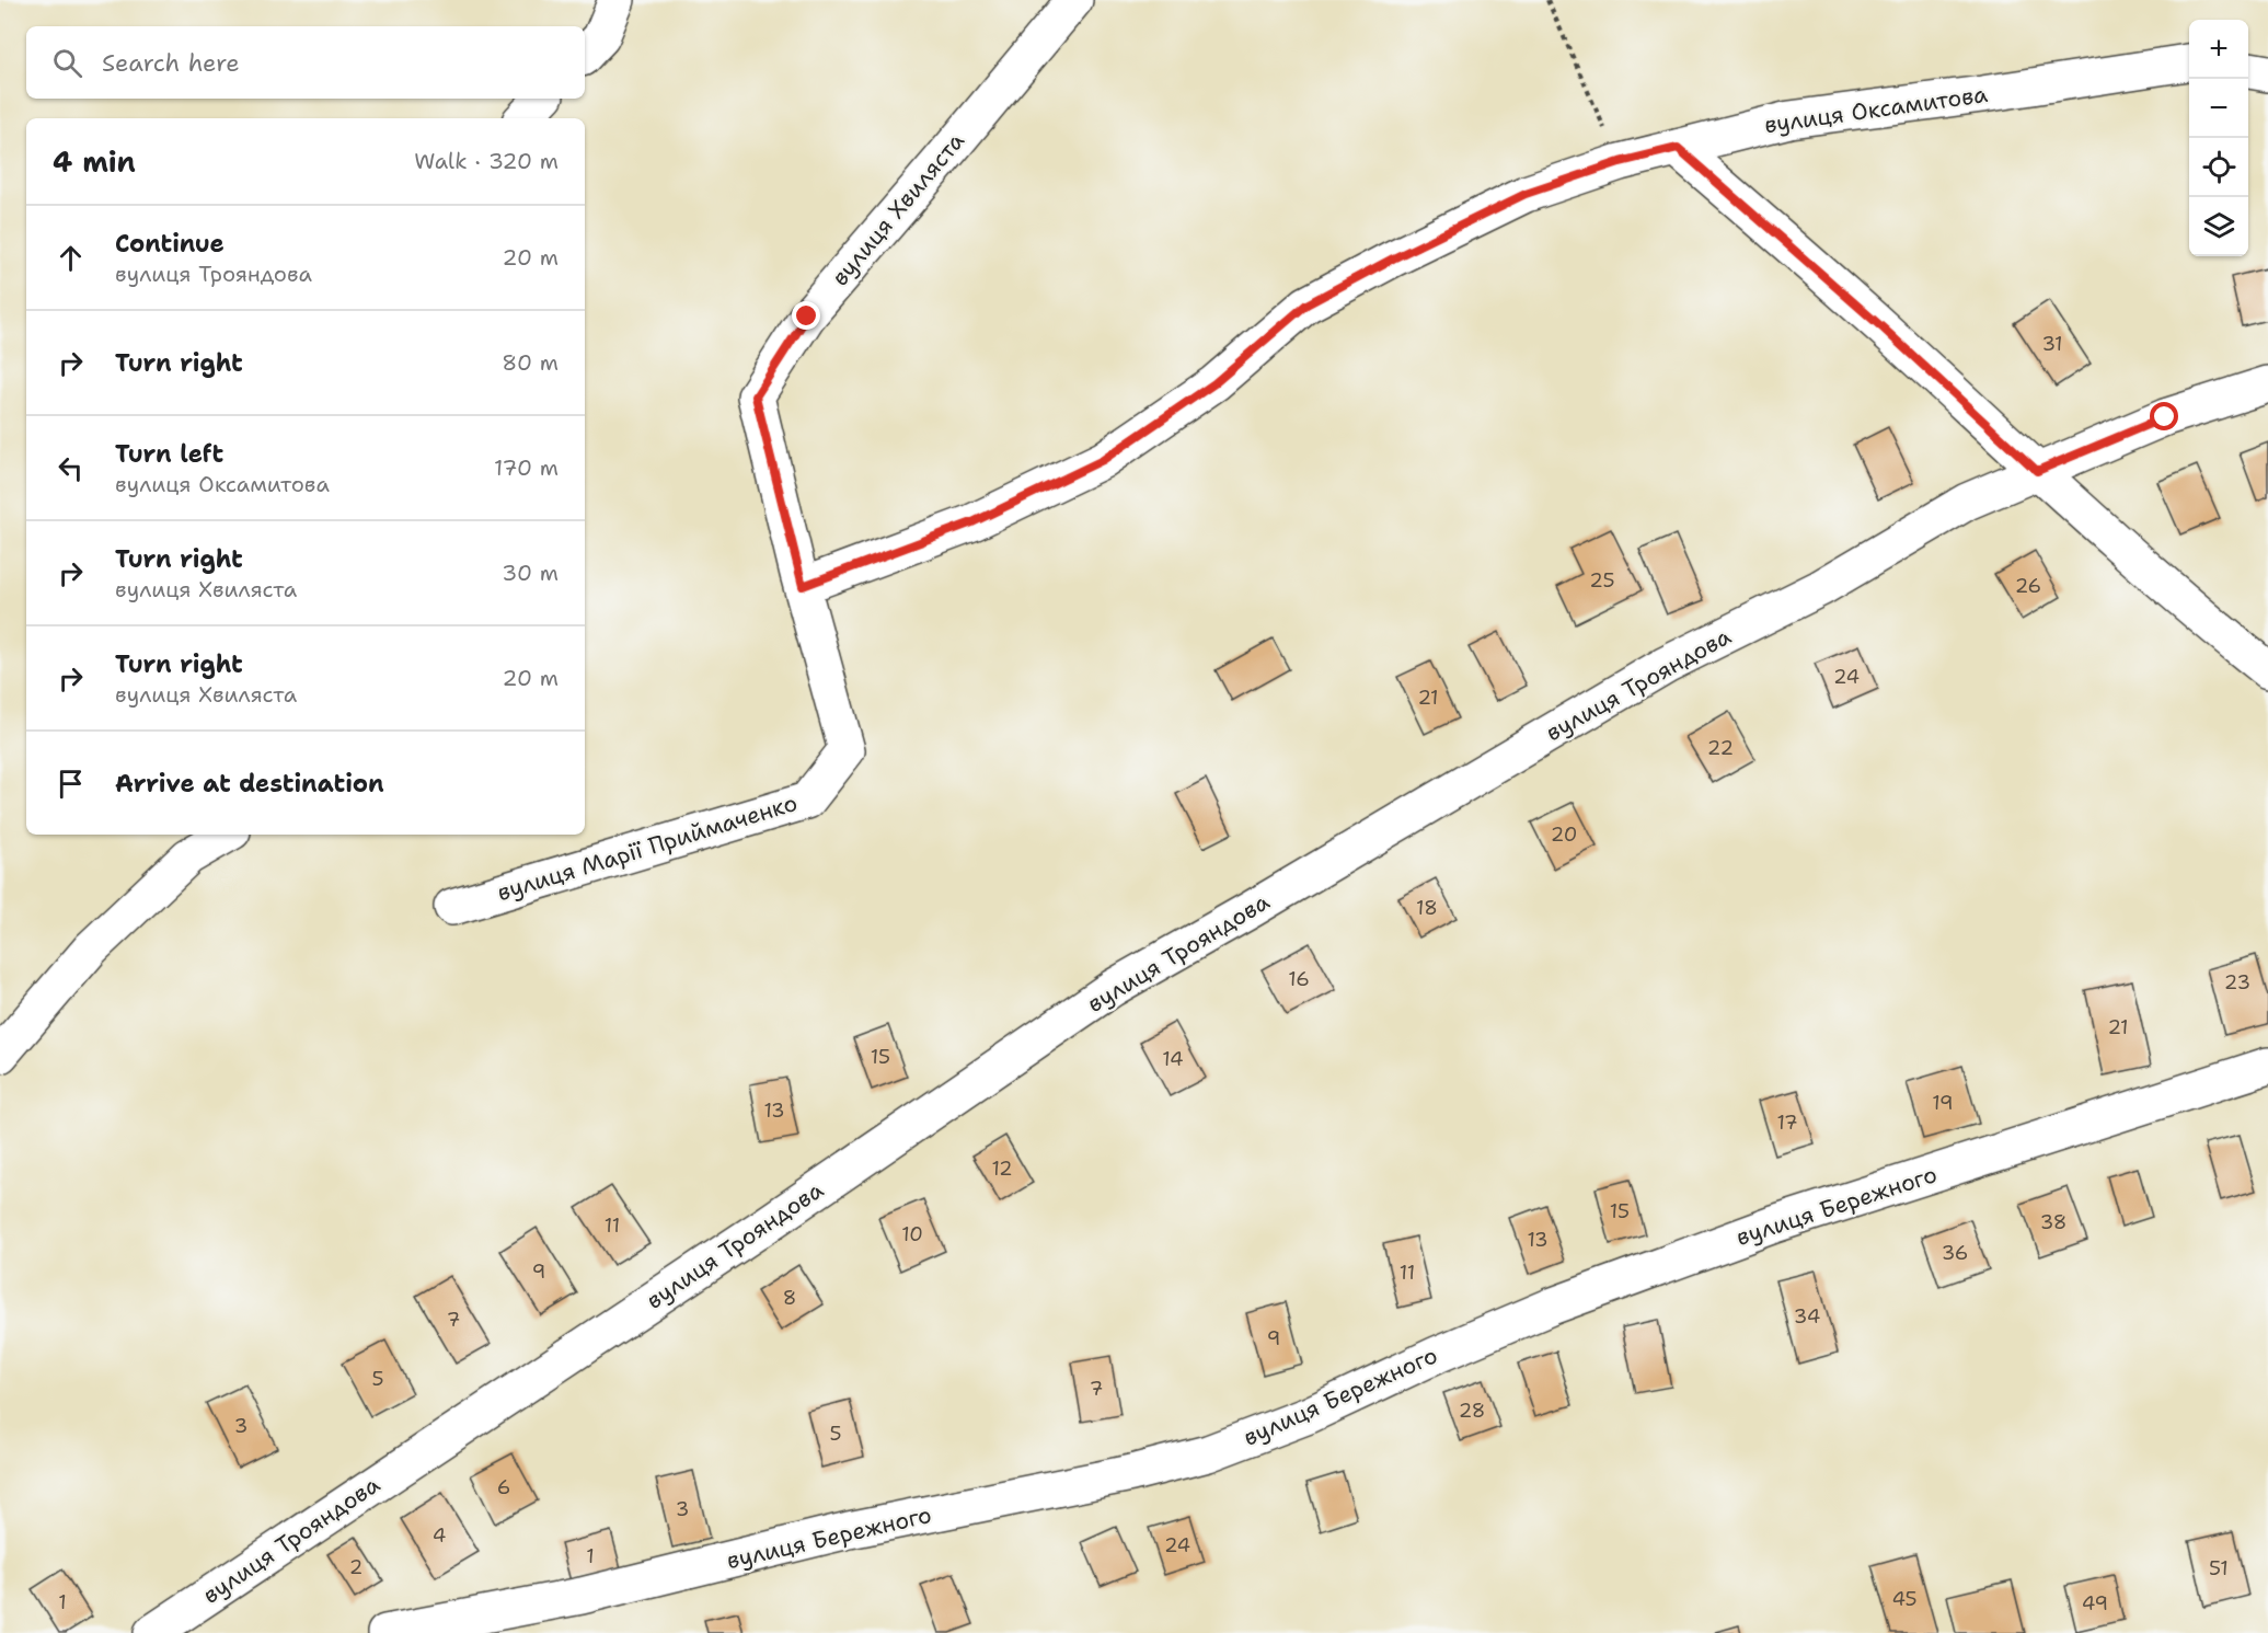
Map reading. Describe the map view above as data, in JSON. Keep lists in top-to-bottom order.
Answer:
{
  "streets": {
    "street": [
      "вулиця Оксамитова",
      "вулиця Хвиляста",
      "вулиця Трояндова",
      "вулиця Марії Приймаченко",
      "вулиця Бережного"
    ]
  },
  "crossings": [
    ["вулиця Оксамитова", "вулиця Хвиляста"],
    ["вулиця Оксамитова", "вулиця Марії Приймаченко"],
    ["вулиця Хвиляста", "вулиця Марії Приймаченко"]
  ],
  "house_numbers": [
    "31",
    "25",
    "26",
    "24",
    "21",
    "22",
    "20",
    "18",
    "16",
    "23",
    "21",
    "15",
    "14",
    "19",
    "13",
    "17",
    "12",
    "15",
    "38",
    "11",
    "10",
    "13",
    "36",
    "9",
    "11",
    "8",
    "34",
    "7",
    "9",
    "5",
    "7",
    "28",
    "3",
    "5",
    "6",
    "3",
    "4",
    "24",
    "1",
    "2",
    "51",
    "45",
    "1",
    "49"
  ],
  "page": {
    "map_buttons": ["+", "−"],
    "search": "Search here",
    "heading": ["4 min", "Walk · 320 m"],
    "list": [
      ["Continue", "вулиця Трояндова", "20 m"],
      ["Turn right", "80 m"],
      ["Turn left", "вулиця Оксамитова", "170 m"],
      ["Turn right", "вулиця Хвиляста", "30 m"],
      ["Turn right", "вулиця Хвиляста", "20 m"],
      "Arrive at destination"
    ]
  }
}
